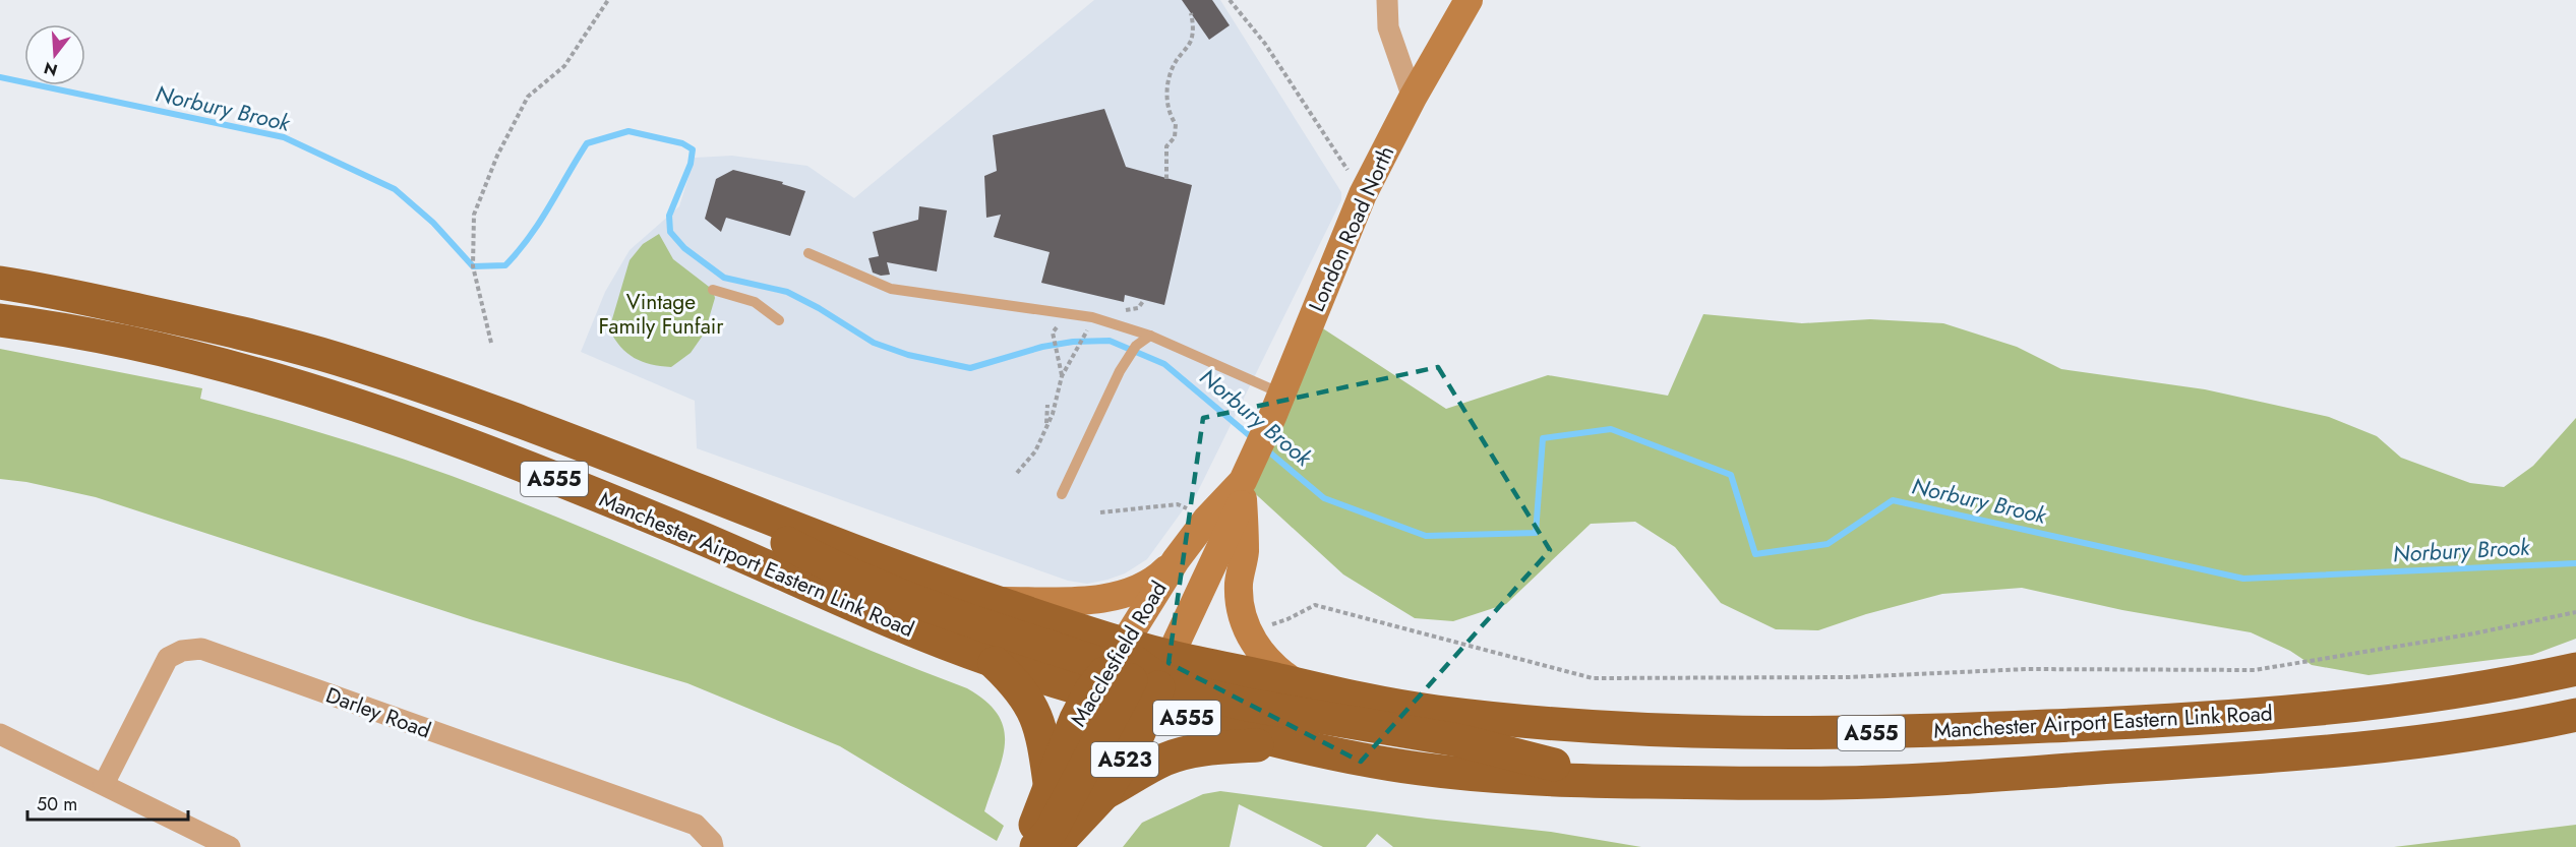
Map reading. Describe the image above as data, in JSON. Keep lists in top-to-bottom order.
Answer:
{
  "streets": {
    "highway": [
      "A555",
      "Manchester Airport Eastern Link Road",
      "Macclesfield Road",
      "A523"
    ],
    "main road": ["London Road North"],
    "street": ["Darley Road"]
  },
  "crossings": [
    ["London Road North", "Macclesfield Road"],
    ["A555", "Manchester Airport Eastern Link Road"],
    ["A555", "Macclesfield Road"],
    ["Manchester Airport Eastern Link Road", "Macclesfield Road"]
  ],
  "water": ["Norbury Brook"],
  "parks": ["Vintage Family Funfair"],
  "scale_bar": "50 m",
  "north": "bottom"
}
